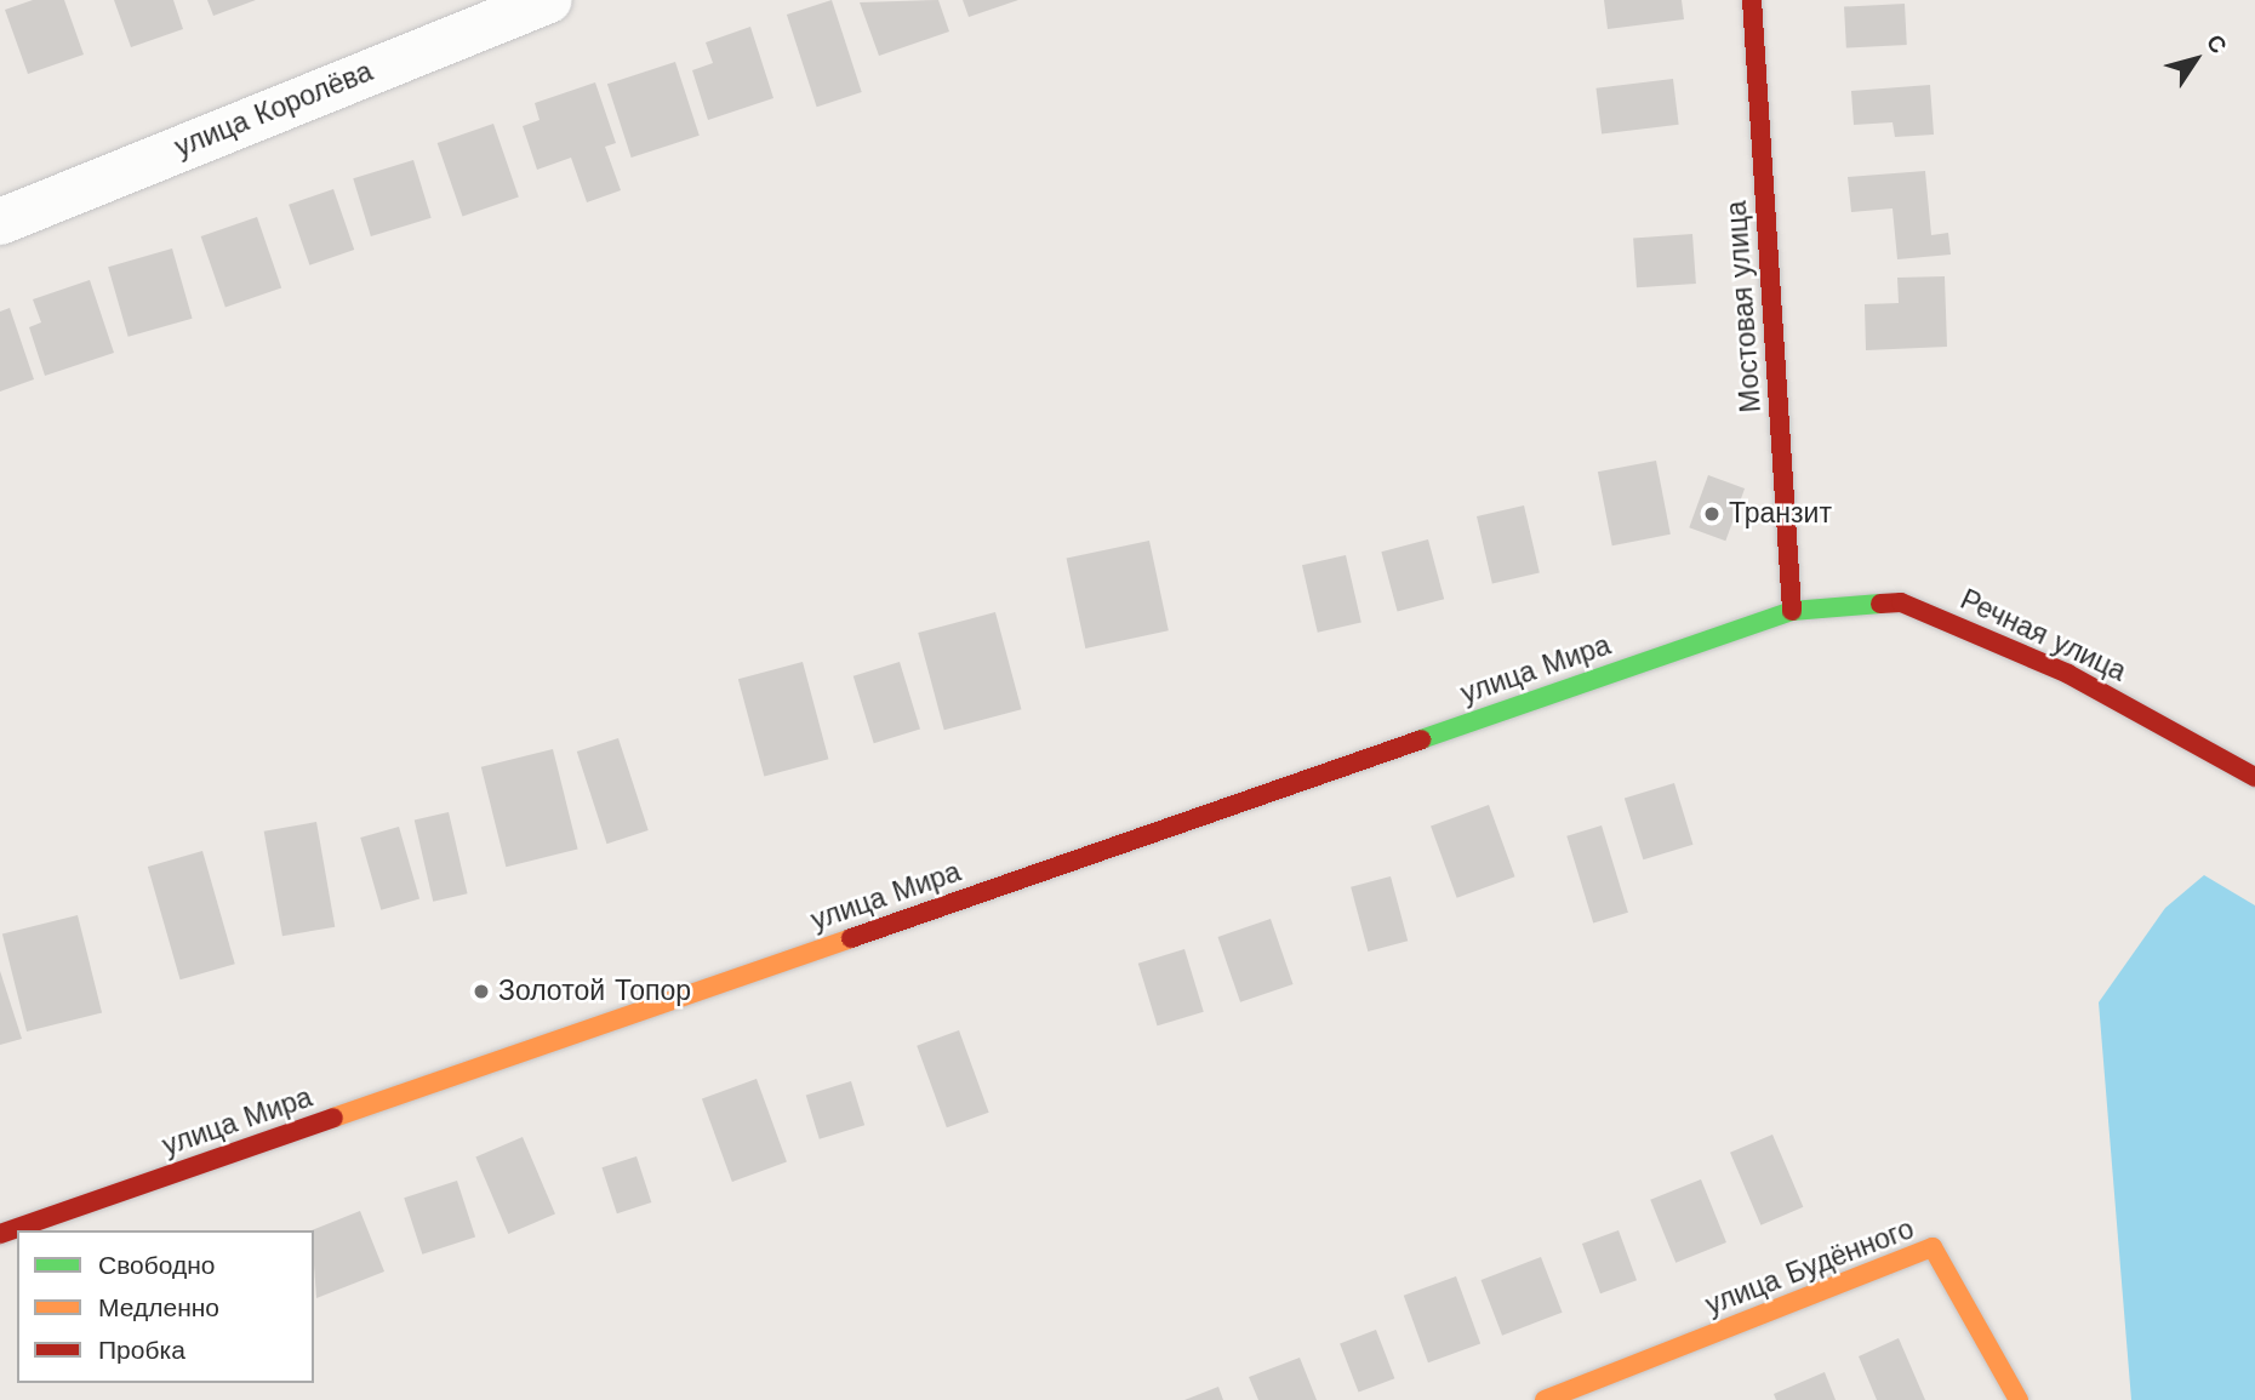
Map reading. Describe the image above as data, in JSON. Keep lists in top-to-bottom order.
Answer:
{
  "streets": {
    "main road": [
      "Мостовая улица",
      "Речная улица",
      "улица Мира",
      "улица Будённого"
    ],
    "street": ["улица Королёва"]
  },
  "crossings": [
    ["Мостовая улица", "Речная улица"],
    ["Мостовая улица", "улица Мира"],
    ["Речная улица", "улица Мира"]
  ],
  "places": ["Транзит", "Золотой Топор"],
  "legend": ["Свободно", "Медленно", "Пробка"],
  "north": "top right"
}
